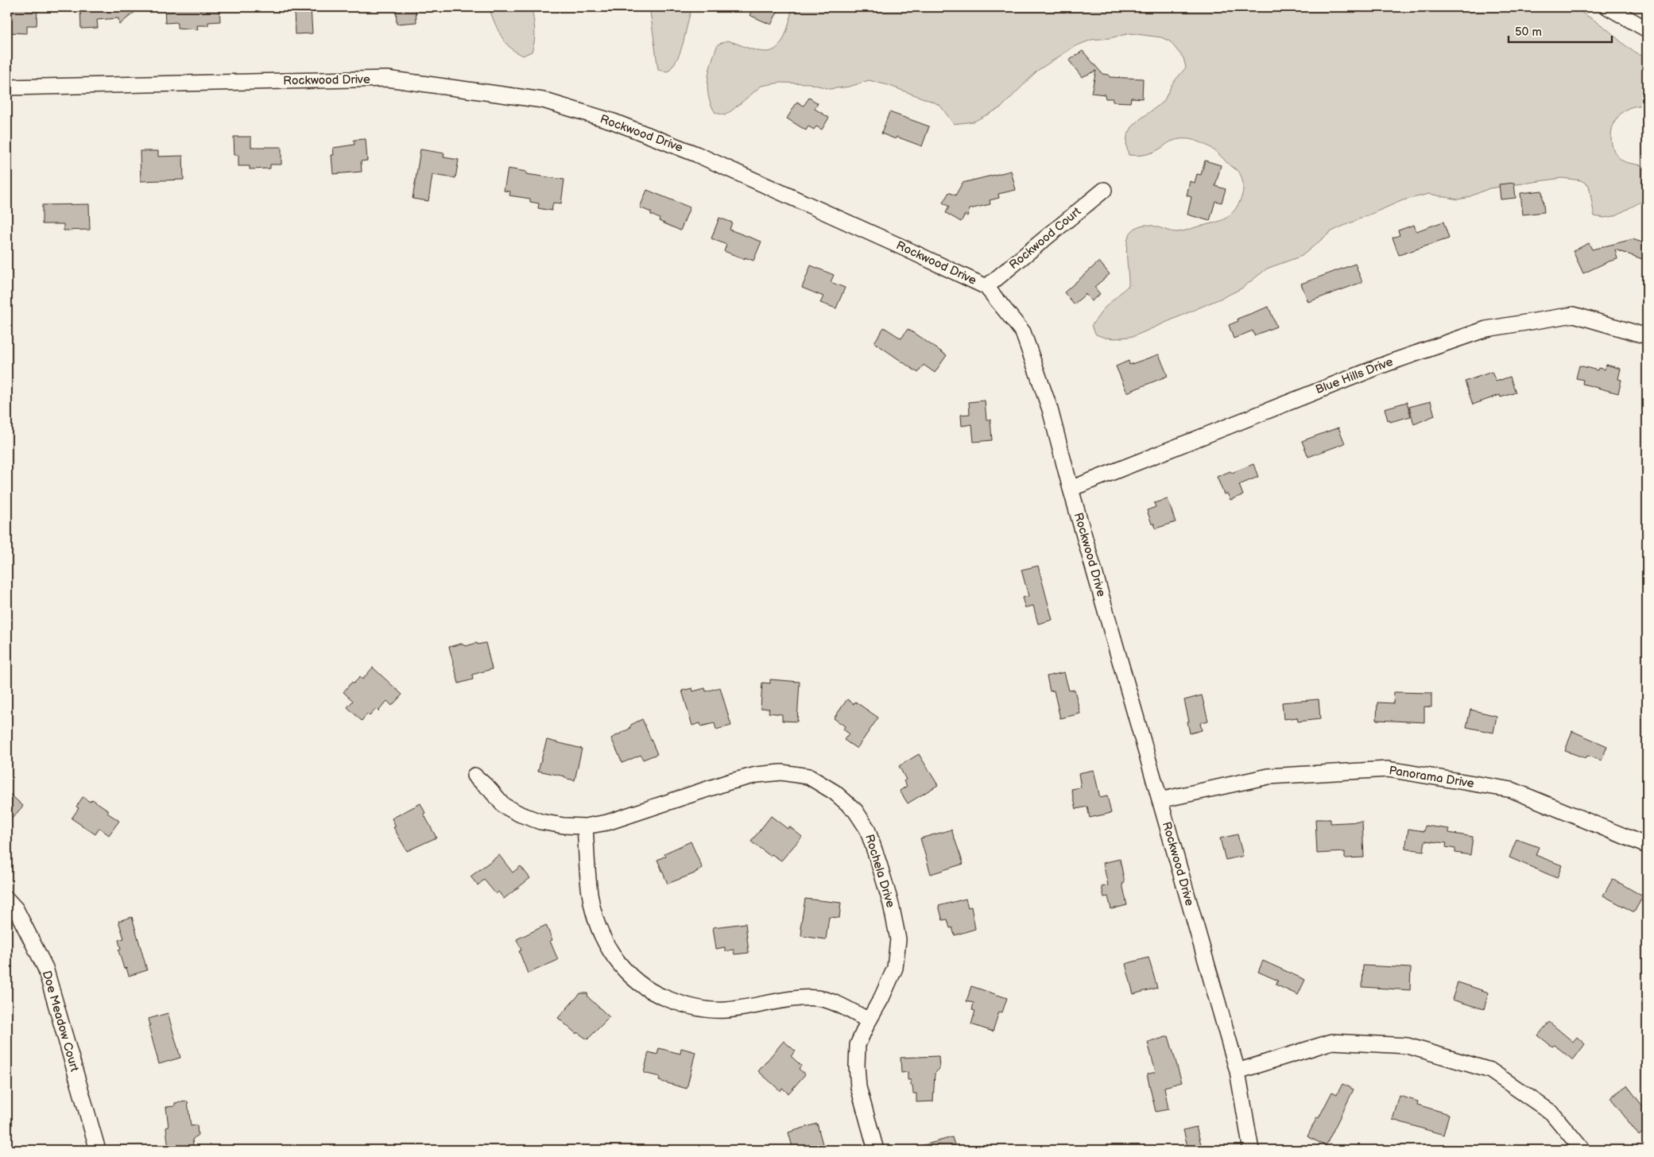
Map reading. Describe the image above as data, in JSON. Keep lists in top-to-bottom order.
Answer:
{
  "streets": {
    "street": [
      "Rockwood Drive",
      "Rockwood Court",
      "Blue Hills Drive",
      "Panorama Drive",
      "Rochela Drive",
      "Doe Meadow Court"
    ]
  },
  "crossings": [
    ["Rockwood Drive", "Rockwood Court"],
    ["Rockwood Drive", "Blue Hills Drive"],
    ["Rockwood Drive", "Panorama Drive"]
  ],
  "scale_bar": "50 m"
}
